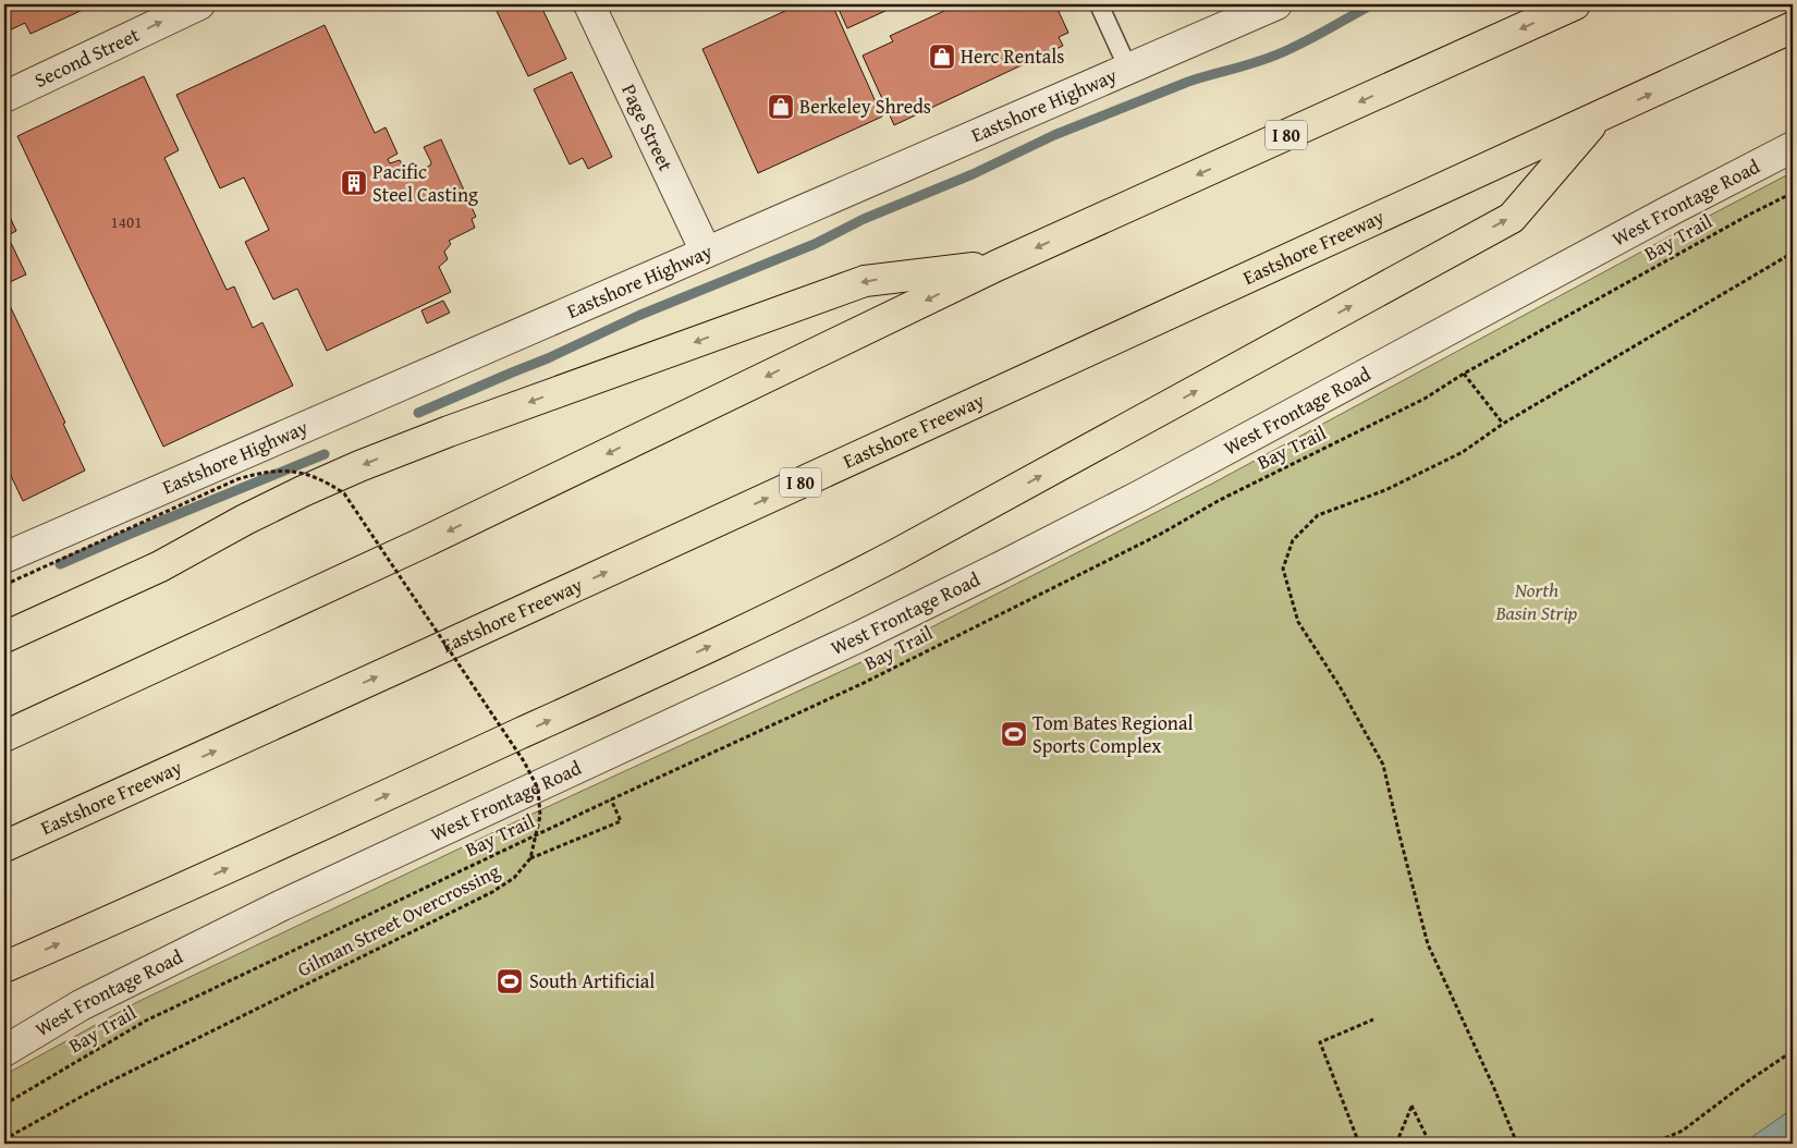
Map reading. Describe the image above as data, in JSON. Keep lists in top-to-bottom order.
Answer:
{
  "streets": {
    "highway": ["I 80", "Eastshore Freeway"],
    "street": [
      "Second Street",
      "Eastshore Highway",
      "Page Street",
      "West Frontage Road"
    ],
    "path": ["Bay Trail", "Gilman Street Overcrossing"]
  },
  "crossings": [
    ["Eastshore Highway", "Page Street"]
  ],
  "one_way": ["Second Street"],
  "parks": ["North Basin Strip"],
  "places": {
    "shop": ["Herc Rentals", "Berkeley Shreds"],
    "building": ["Pacific Steel Casting"],
    "sports": ["Tom Bates Regional Sports Complex", "South Artificial"]
  },
  "house_numbers": ["1401"]
}
